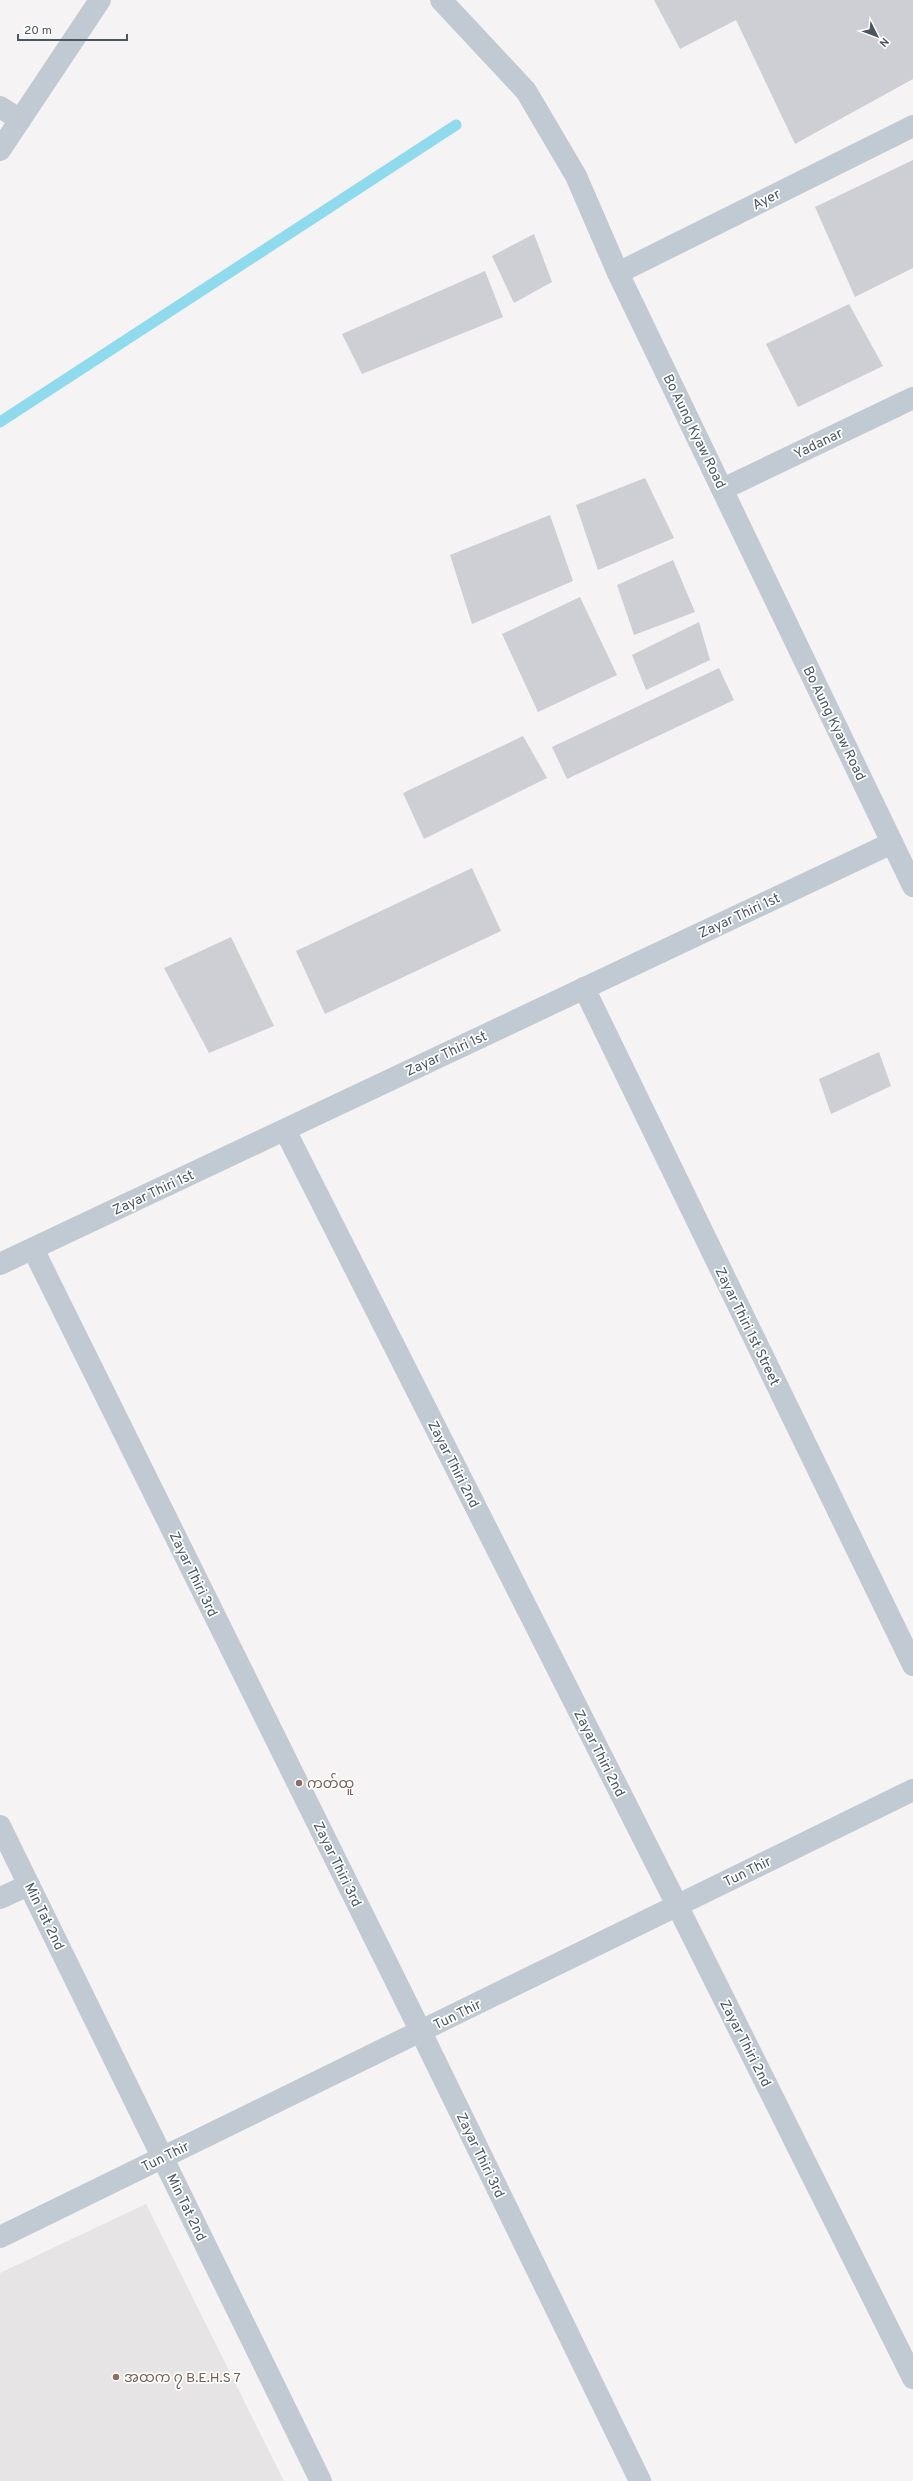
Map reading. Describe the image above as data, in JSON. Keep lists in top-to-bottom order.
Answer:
{
  "streets": {
    "street": [
      "Ayer",
      "Bo Aung Kyaw Road",
      "Yadanar",
      "Zayar Thiri 1st",
      "Zayar Thiri 1st Street",
      "Zayar Thiri 2nd",
      "Zayar Thiri 3rd",
      "Tun Thir",
      "Min Tat 2nd"
    ]
  },
  "crossings": [
    ["Ayer", "Bo Aung Kyaw Road"],
    ["Bo Aung Kyaw Road", "Yadanar"],
    ["Bo Aung Kyaw Road", "Zayar Thiri 1st"],
    ["Zayar Thiri 1st", "Zayar Thiri 1st Street"],
    ["Zayar Thiri 1st", "Zayar Thiri 2nd"],
    ["Zayar Thiri 1st", "Zayar Thiri 3rd"],
    ["Zayar Thiri 2nd", "Tun Thir"],
    ["Zayar Thiri 3rd", "Tun Thir"],
    ["Tun Thir", "Min Tat 2nd"]
  ],
  "places": ["ကတ်ထူ", "အထက ၇ B.E.H.S 7"],
  "scale_bar": "20 m",
  "north": "bottom right"
}
